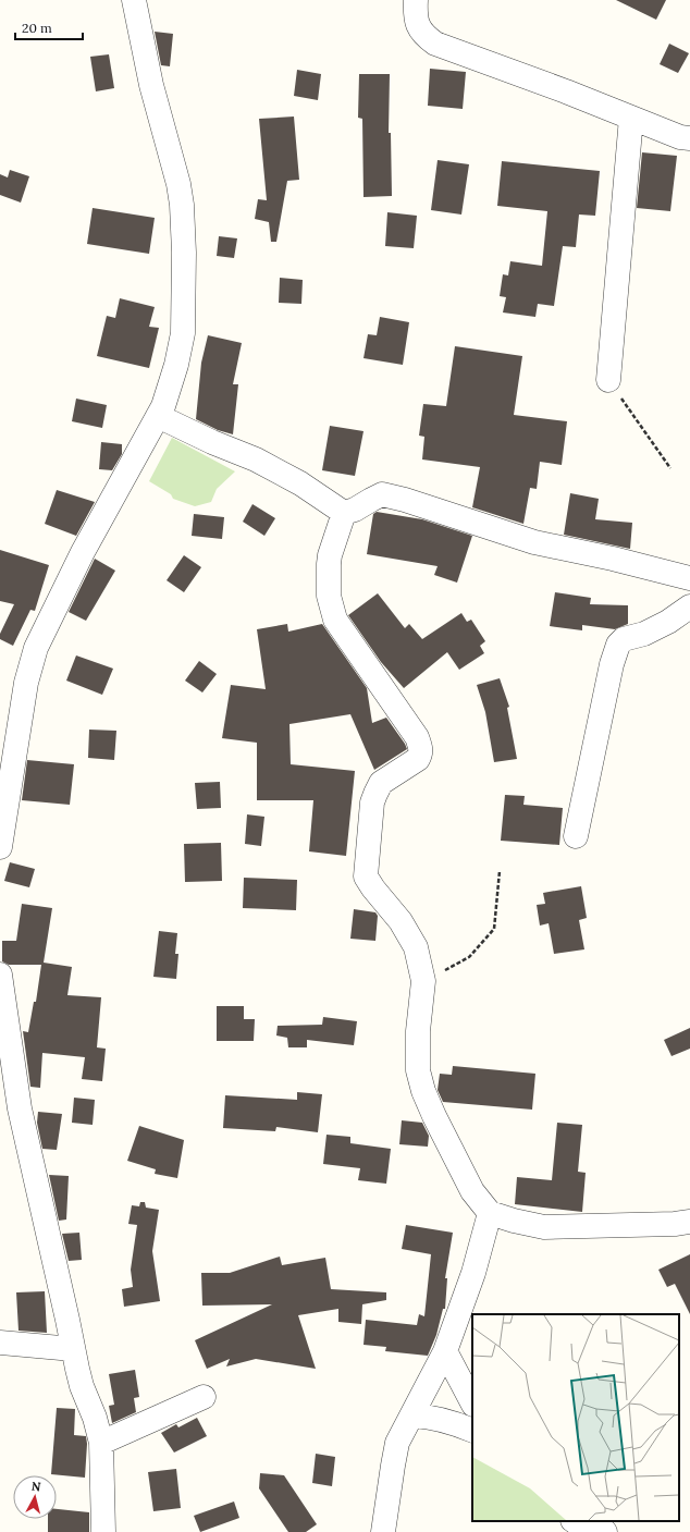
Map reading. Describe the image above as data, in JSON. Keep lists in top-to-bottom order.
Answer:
{
  "scale_bar": "20 m",
  "north": "top"
}
